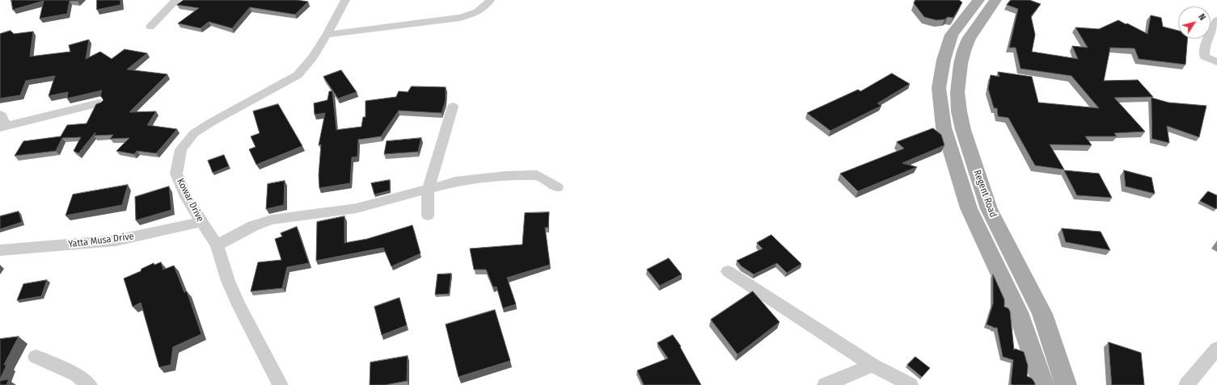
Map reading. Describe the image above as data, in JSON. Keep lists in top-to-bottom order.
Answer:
{
  "streets": {
    "main road": ["Regent Road"],
    "street": ["Kowar Drive", "Yatta Musa Drive"]
  },
  "crossings": [
    ["Kowar Drive", "Yatta Musa Drive"]
  ],
  "north": "top right"
}
